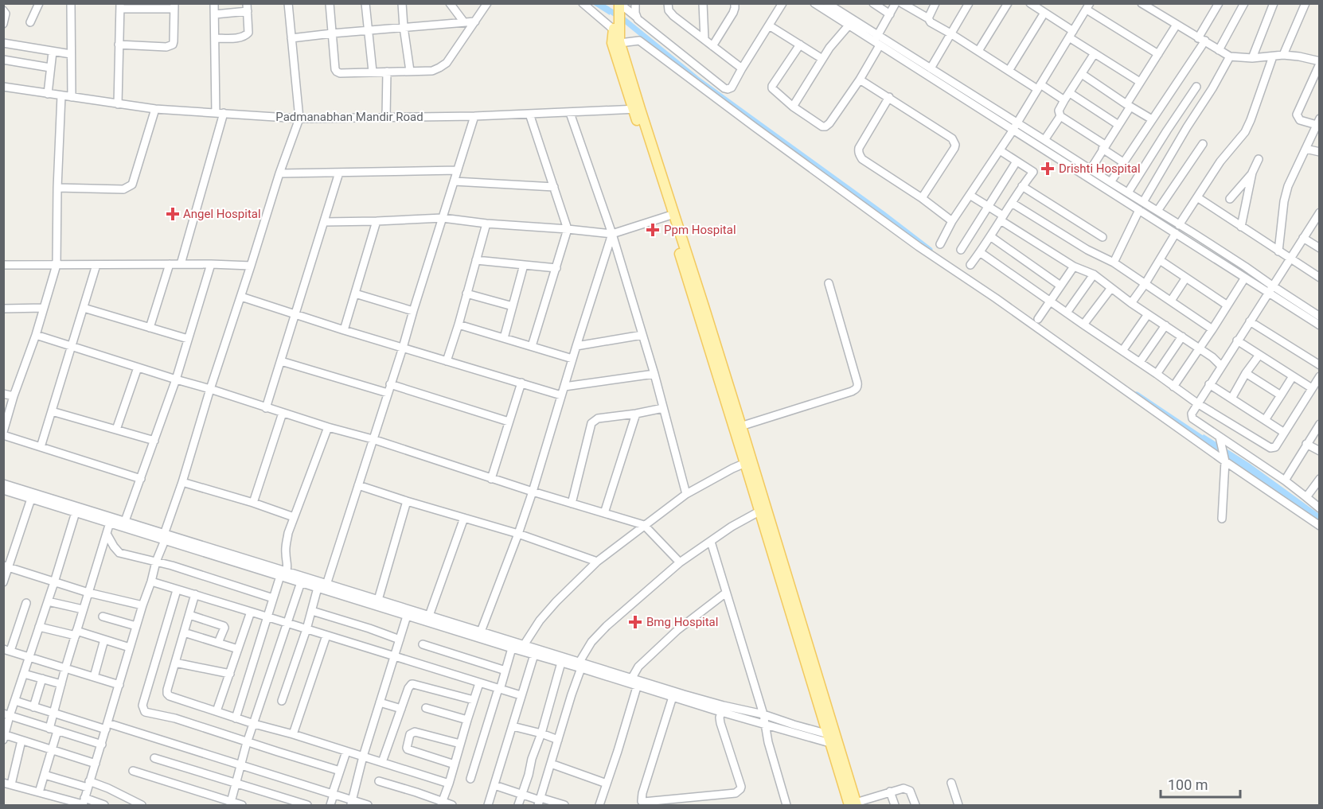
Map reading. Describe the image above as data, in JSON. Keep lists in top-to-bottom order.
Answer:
{
  "streets": {
    "street": ["Padmanabhan Mandir Road"]
  },
  "places": {
    "health": [
      "Drishti Hospital",
      "Angel Hospital",
      "Ppm Hospital",
      "Bmg Hospital"
    ]
  },
  "scale_bar": "100 m"
}
